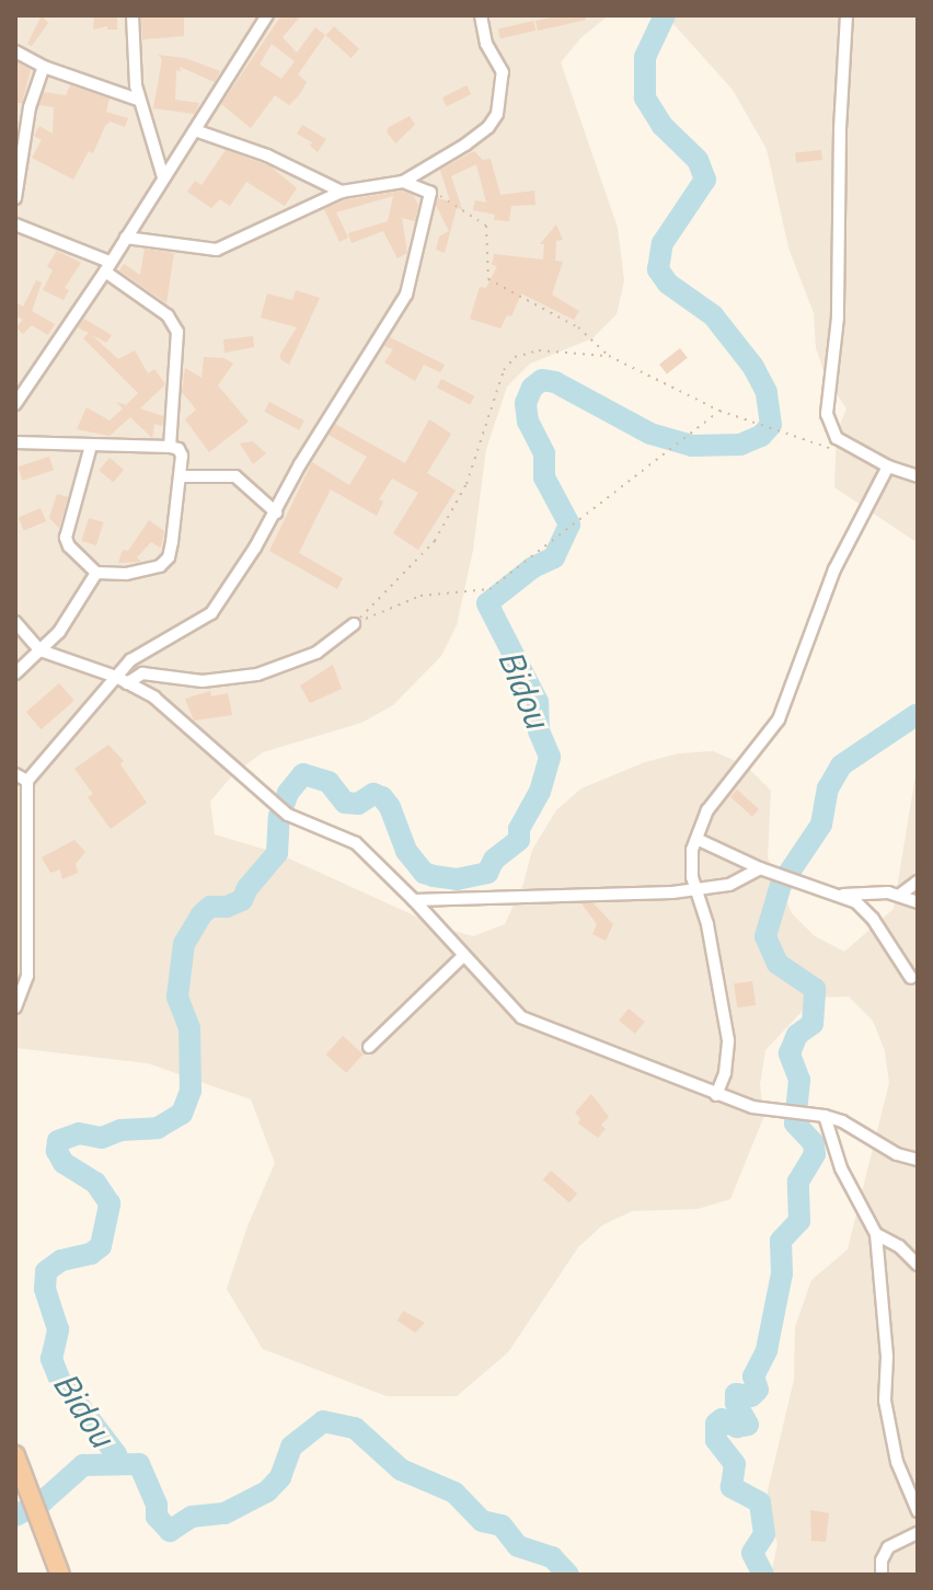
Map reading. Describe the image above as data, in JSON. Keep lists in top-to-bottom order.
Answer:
{
  "water": ["Bidou"]
}
